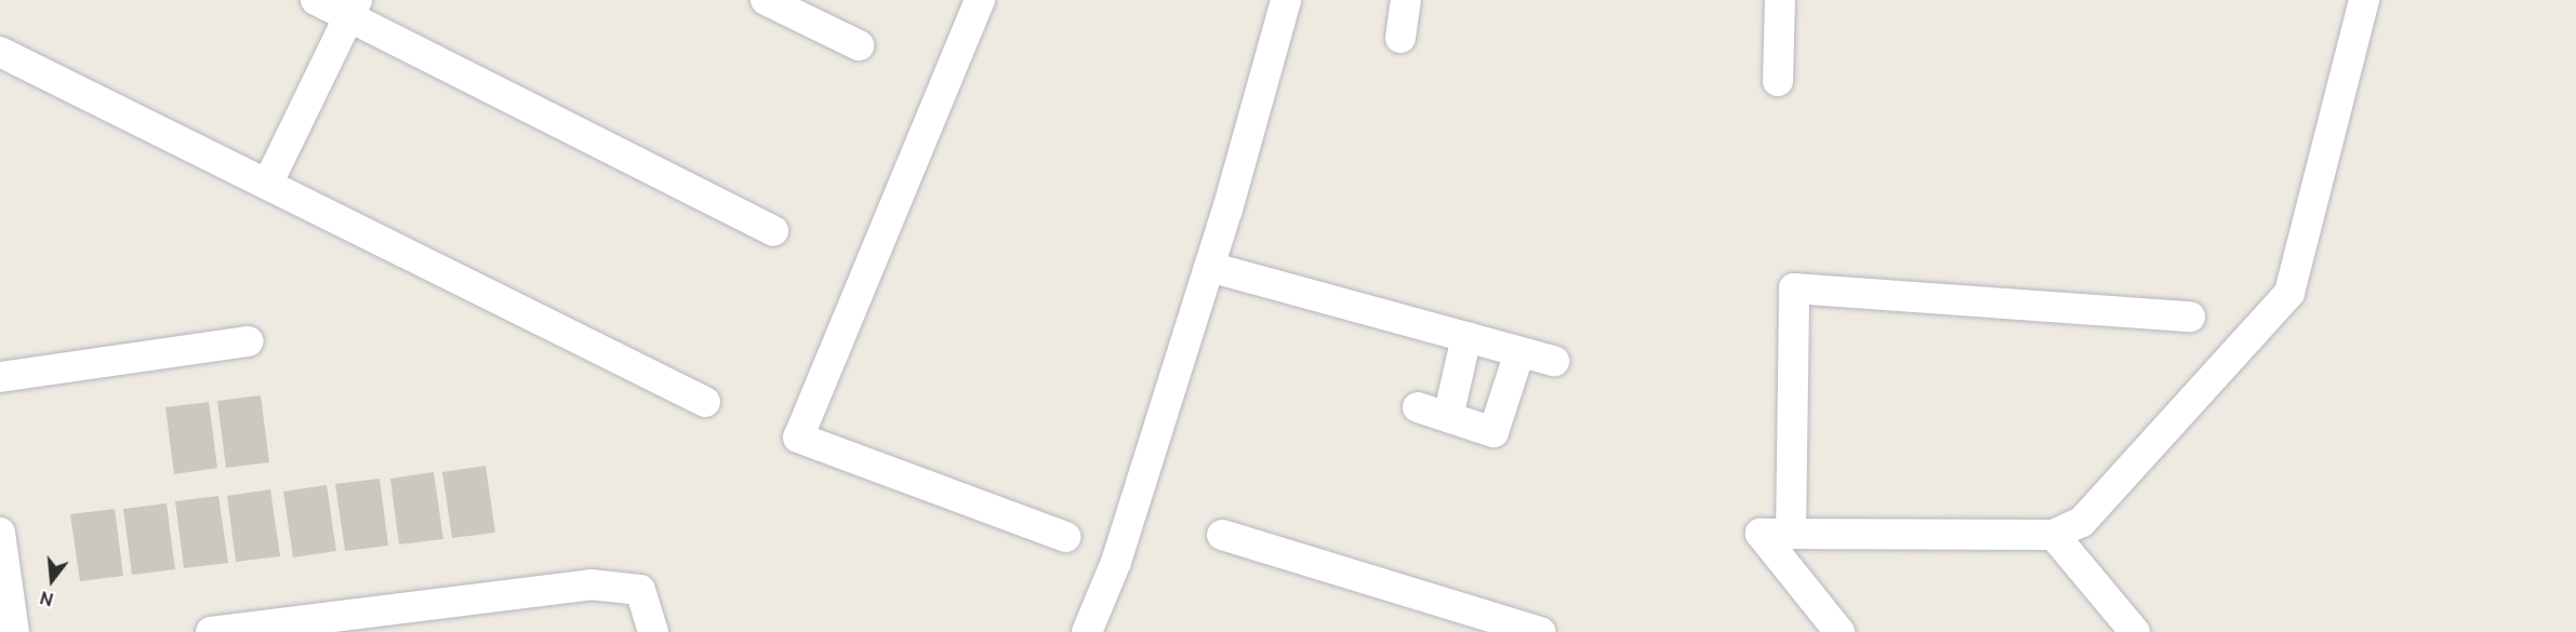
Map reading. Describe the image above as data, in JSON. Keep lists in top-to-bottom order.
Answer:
{
  "north": "bottom"
}
